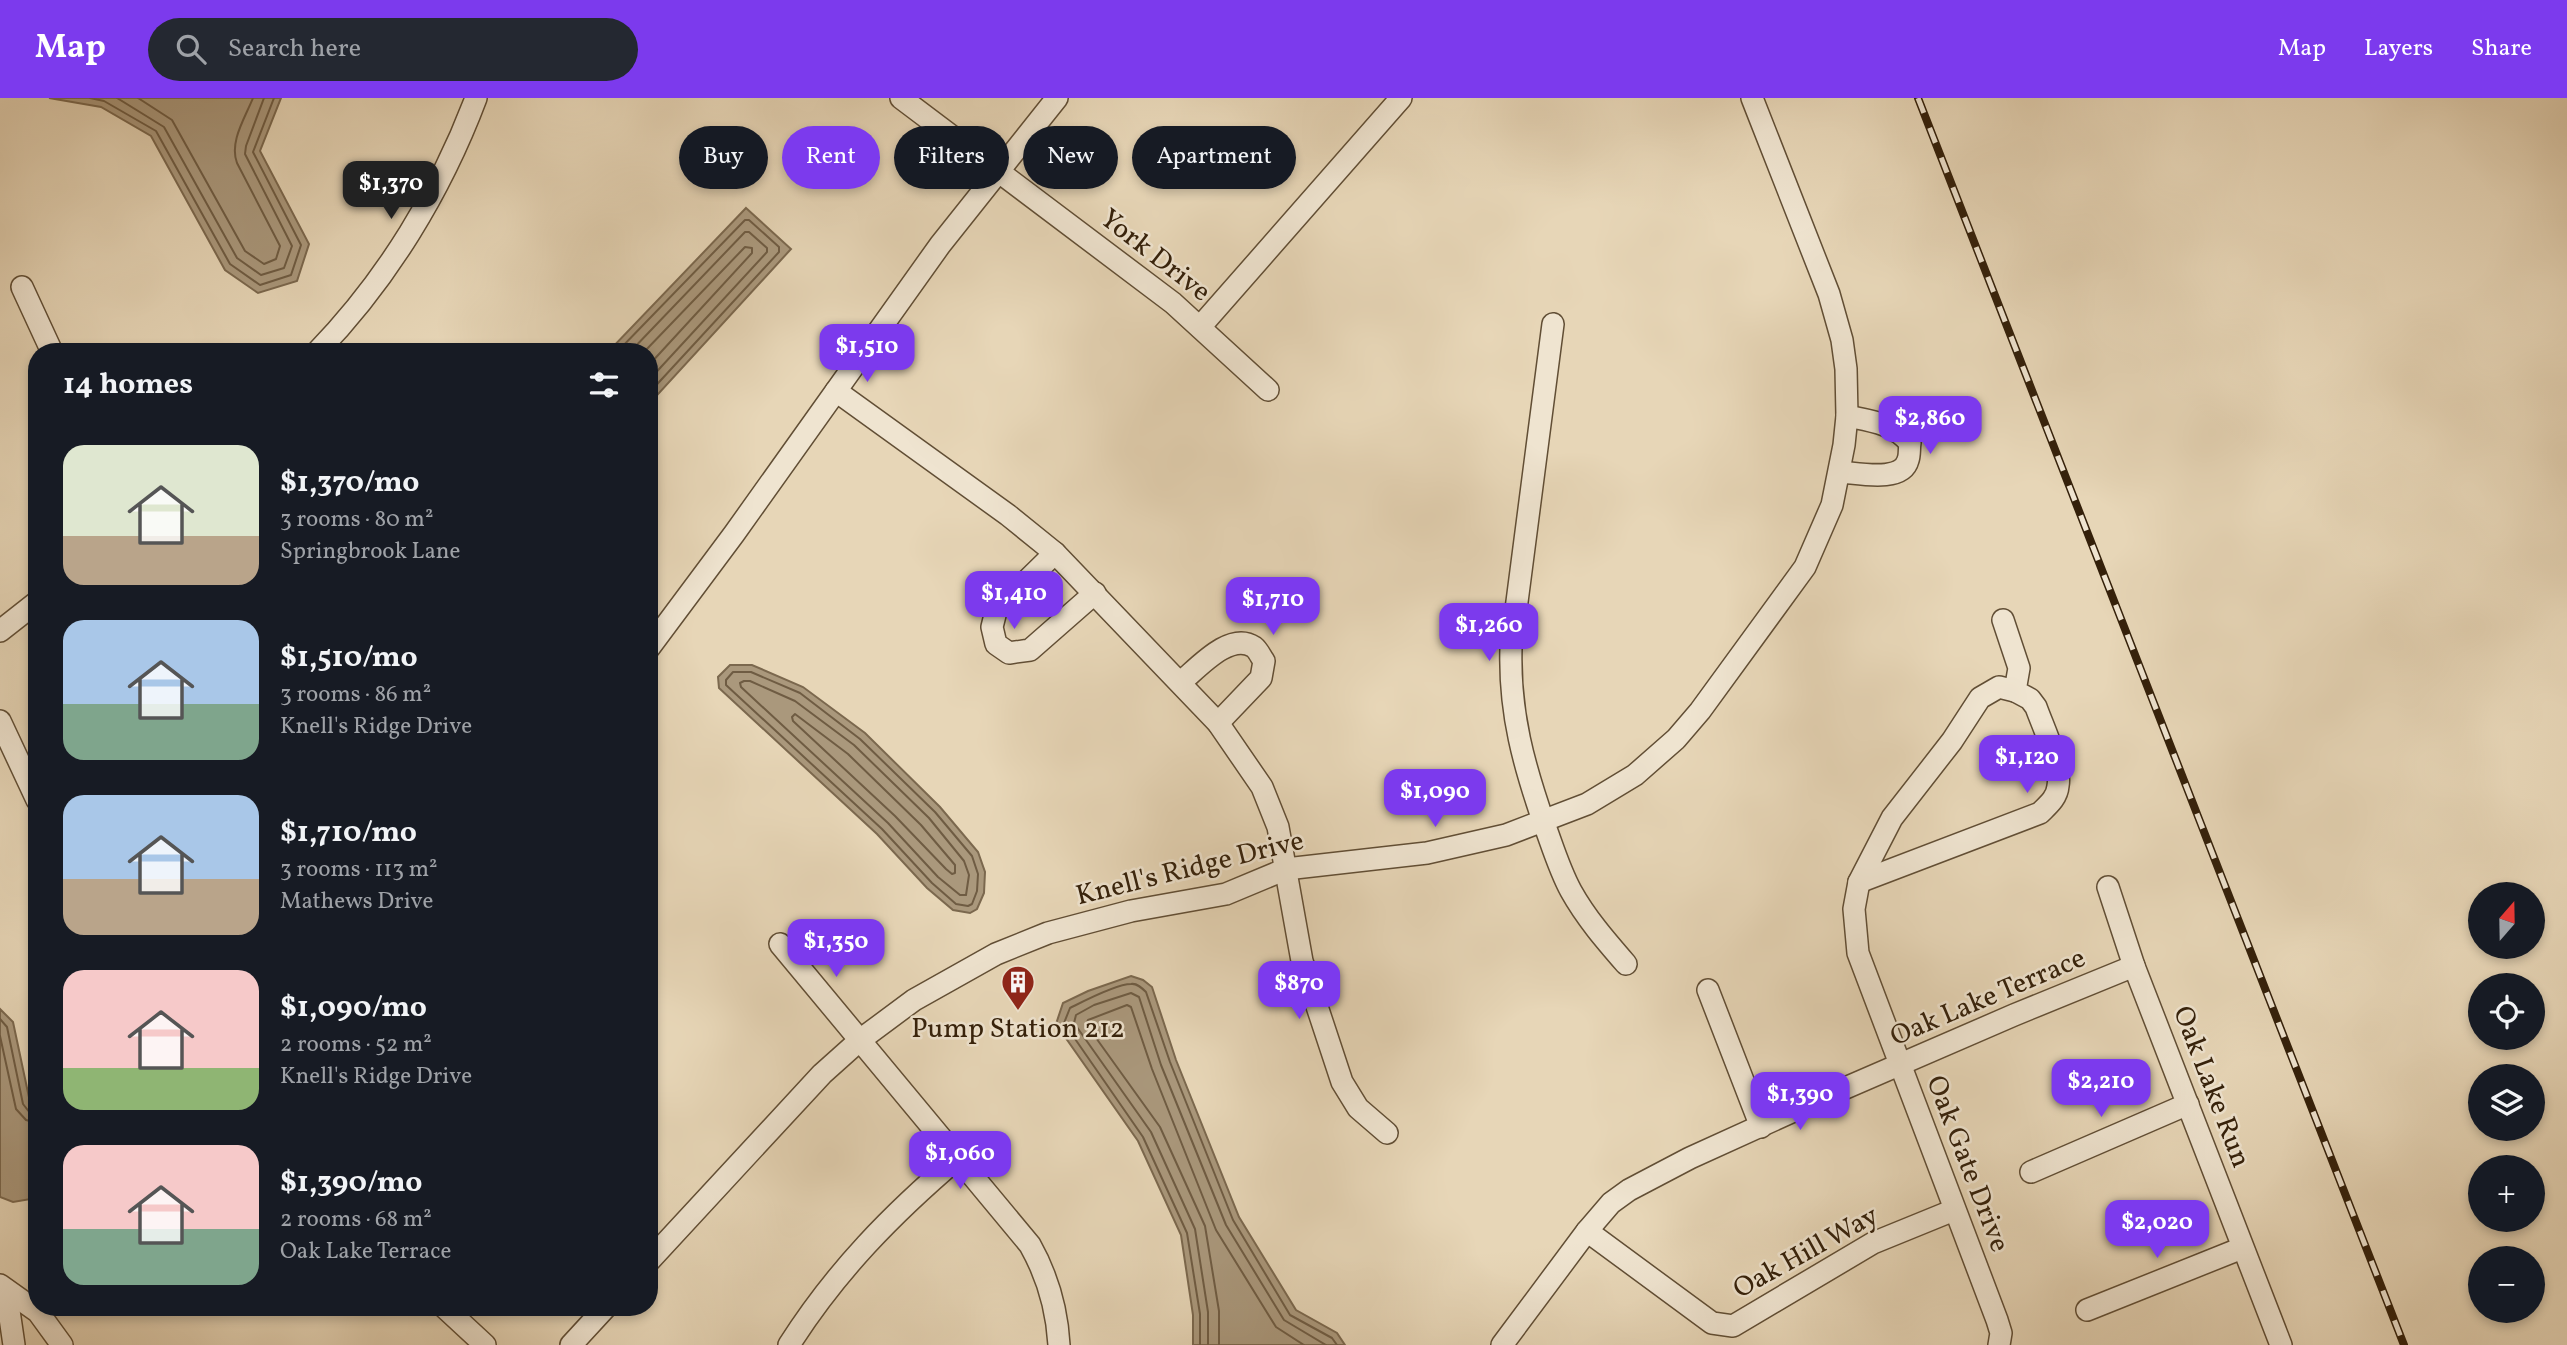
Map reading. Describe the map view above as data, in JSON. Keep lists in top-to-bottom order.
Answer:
{
  "streets": {
    "street": [
      "York Drive",
      "Knell's Ridge Drive",
      "Oak Lake Terrace",
      "Oak Lake Run",
      "Oak Gate Drive",
      "Oak Hill Way"
    ]
  },
  "crossings": [
    ["Oak Lake Terrace", "Oak Lake Run"],
    ["Oak Lake Terrace", "Oak Gate Drive"],
    ["Oak Lake Terrace", "Oak Hill Way"],
    ["Oak Gate Drive", "Oak Hill Way"]
  ],
  "places": {
    "building": ["Pump Station 212"]
  },
  "north": "top",
  "page": {
    "header": "Map",
    "search": "Search here",
    "nav": ["Map", "Layers", "Share"],
    "chip": [
      "Buy",
      "Rent",
      "Filters",
      "New",
      "Apartment"
    ],
    "price": [
      "$1,370",
      "$1,510",
      "$2,860",
      "$1,410",
      "$1,710",
      "$1,260",
      "$1,120",
      "$1,090",
      "$1,350",
      "$870",
      "$2,210",
      "$1,390",
      "$1,060",
      "$2,020"
    ],
    "heading": "14 homes",
    "list": [
      {
        "name": "$1,370/mo",
        "note": "3 rooms · 80 m² · Springbrook Lane"
      },
      {
        "name": "$1,510/mo",
        "note": "3 rooms · 86 m² · Knell's Ridge Drive"
      },
      {
        "name": "$1,710/mo",
        "note": "3 rooms · 113 m² · Mathews Drive"
      },
      {
        "name": "$1,090/mo",
        "note": "2 rooms · 52 m² · Knell's Ridge Drive"
      },
      {
        "name": "$1,390/mo",
        "note": "2 rooms · 68 m² · Oak Lake Terrace"
      }
    ],
    "map_buttons": ["+", "−"]
  }
}
